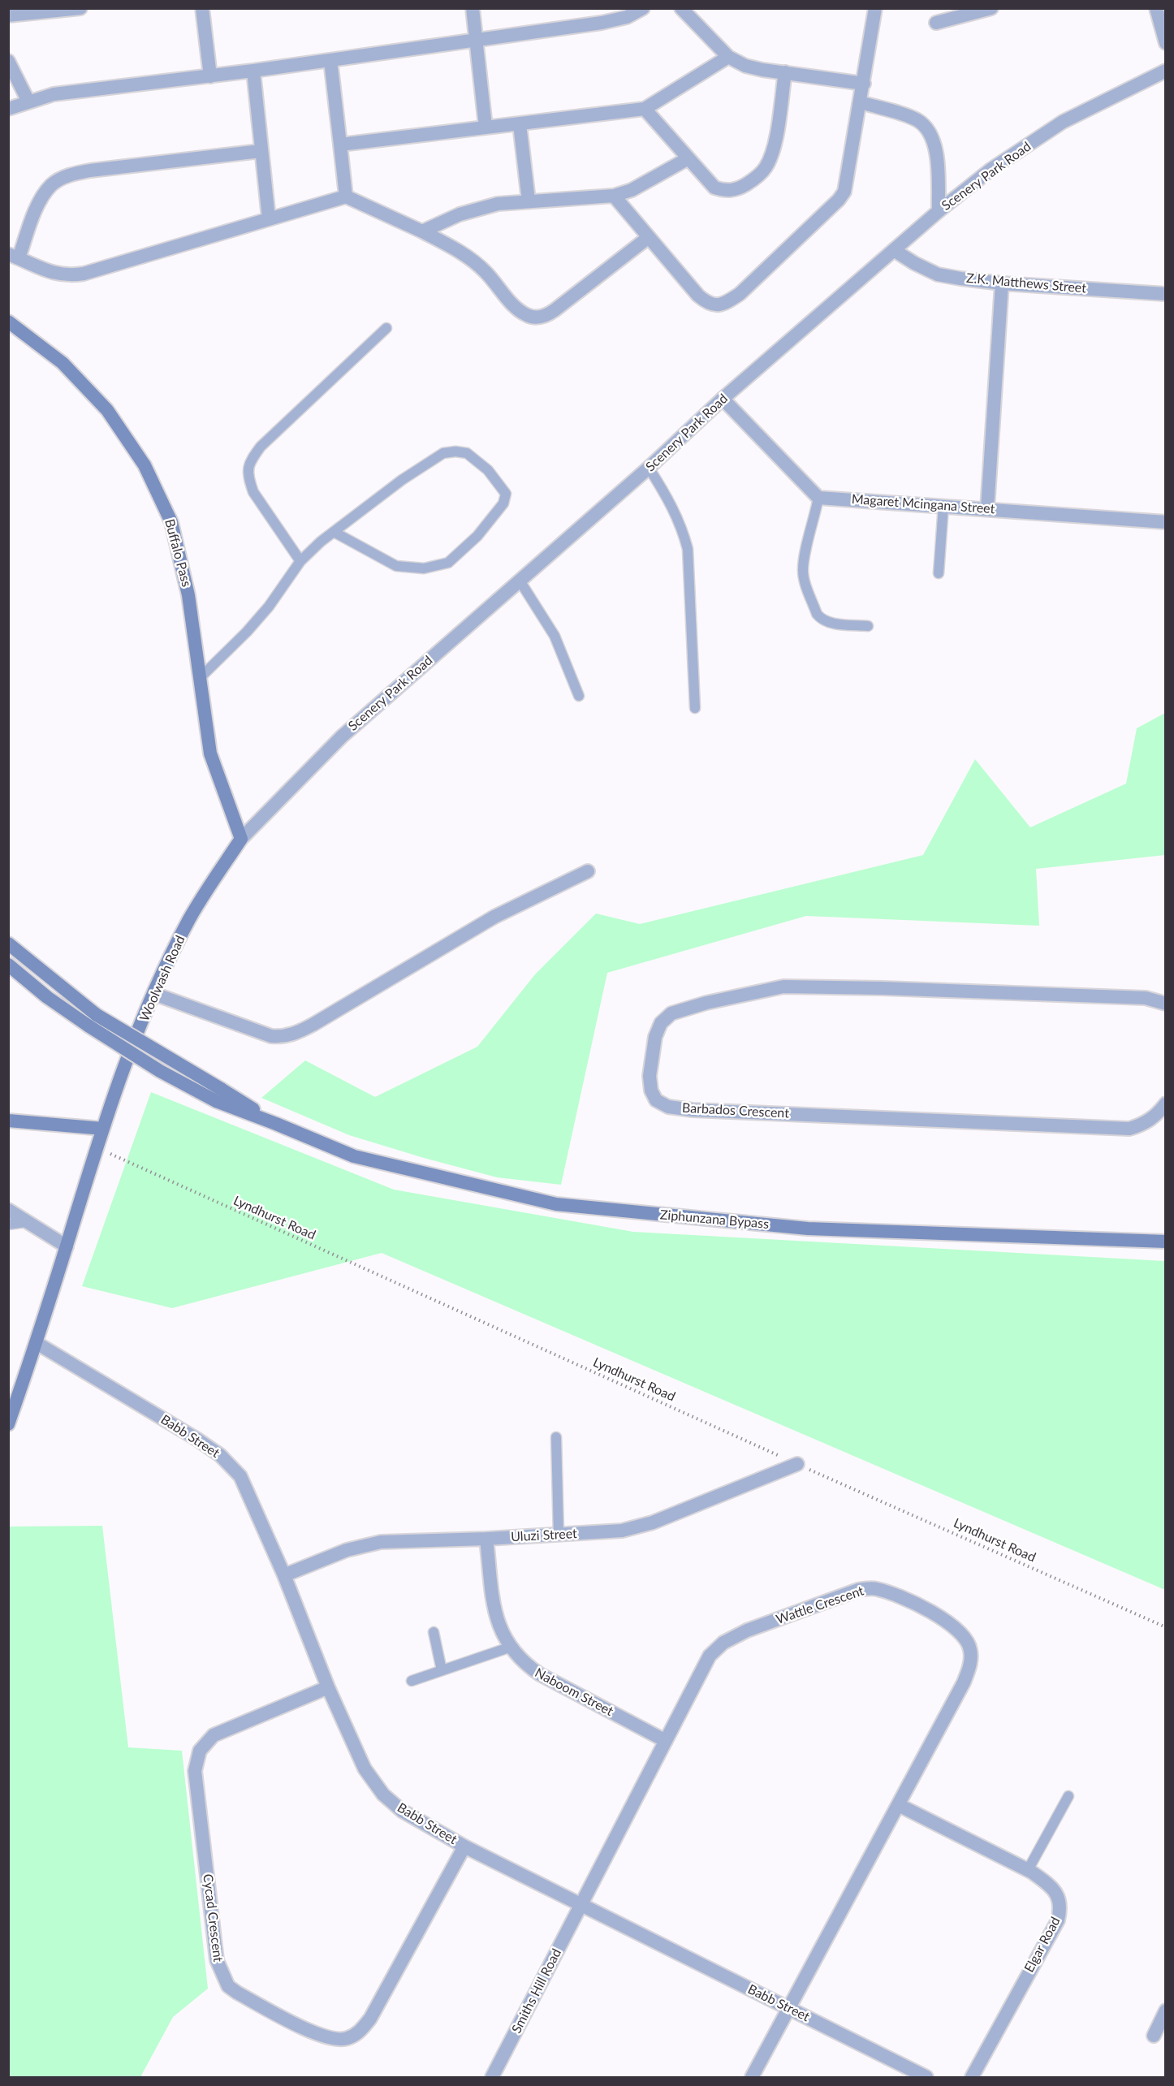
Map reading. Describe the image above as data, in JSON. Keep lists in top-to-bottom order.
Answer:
{
  "streets": {
    "main road": ["Buffalo Pass", "Woolwash Road", "Ziphunzana Bypass"],
    "street": [
      "Scenery Park Road",
      "Z.K. Matthews Street",
      "Magaret Mcingana Street",
      "Barbados Crescent",
      "Babb Street",
      "Uluzi Street",
      "Wattle Crescent",
      "Naboom Street",
      "Cycad Crescent",
      "Elgar Road",
      "Smiths Hill Road"
    ],
    "path": ["Lyndhurst Road"]
  },
  "crossings": [
    ["Scenery Park Road", "Z.K. Matthews Street"],
    ["Scenery Park Road", "Buffalo Pass"],
    ["Scenery Park Road", "Woolwash Road"],
    ["Buffalo Pass", "Woolwash Road"],
    ["Woolwash Road", "Lyndhurst Road"],
    ["Woolwash Road", "Babb Street"],
    ["Lyndhurst Road", "Uluzi Street"],
    ["Babb Street", "Uluzi Street"],
    ["Babb Street", "Wattle Crescent"],
    ["Babb Street", "Cycad Crescent"],
    ["Babb Street", "Smiths Hill Road"],
    ["Uluzi Street", "Naboom Street"],
    ["Wattle Crescent", "Naboom Street"],
    ["Wattle Crescent", "Elgar Road"],
    ["Wattle Crescent", "Smiths Hill Road"]
  ]
}
